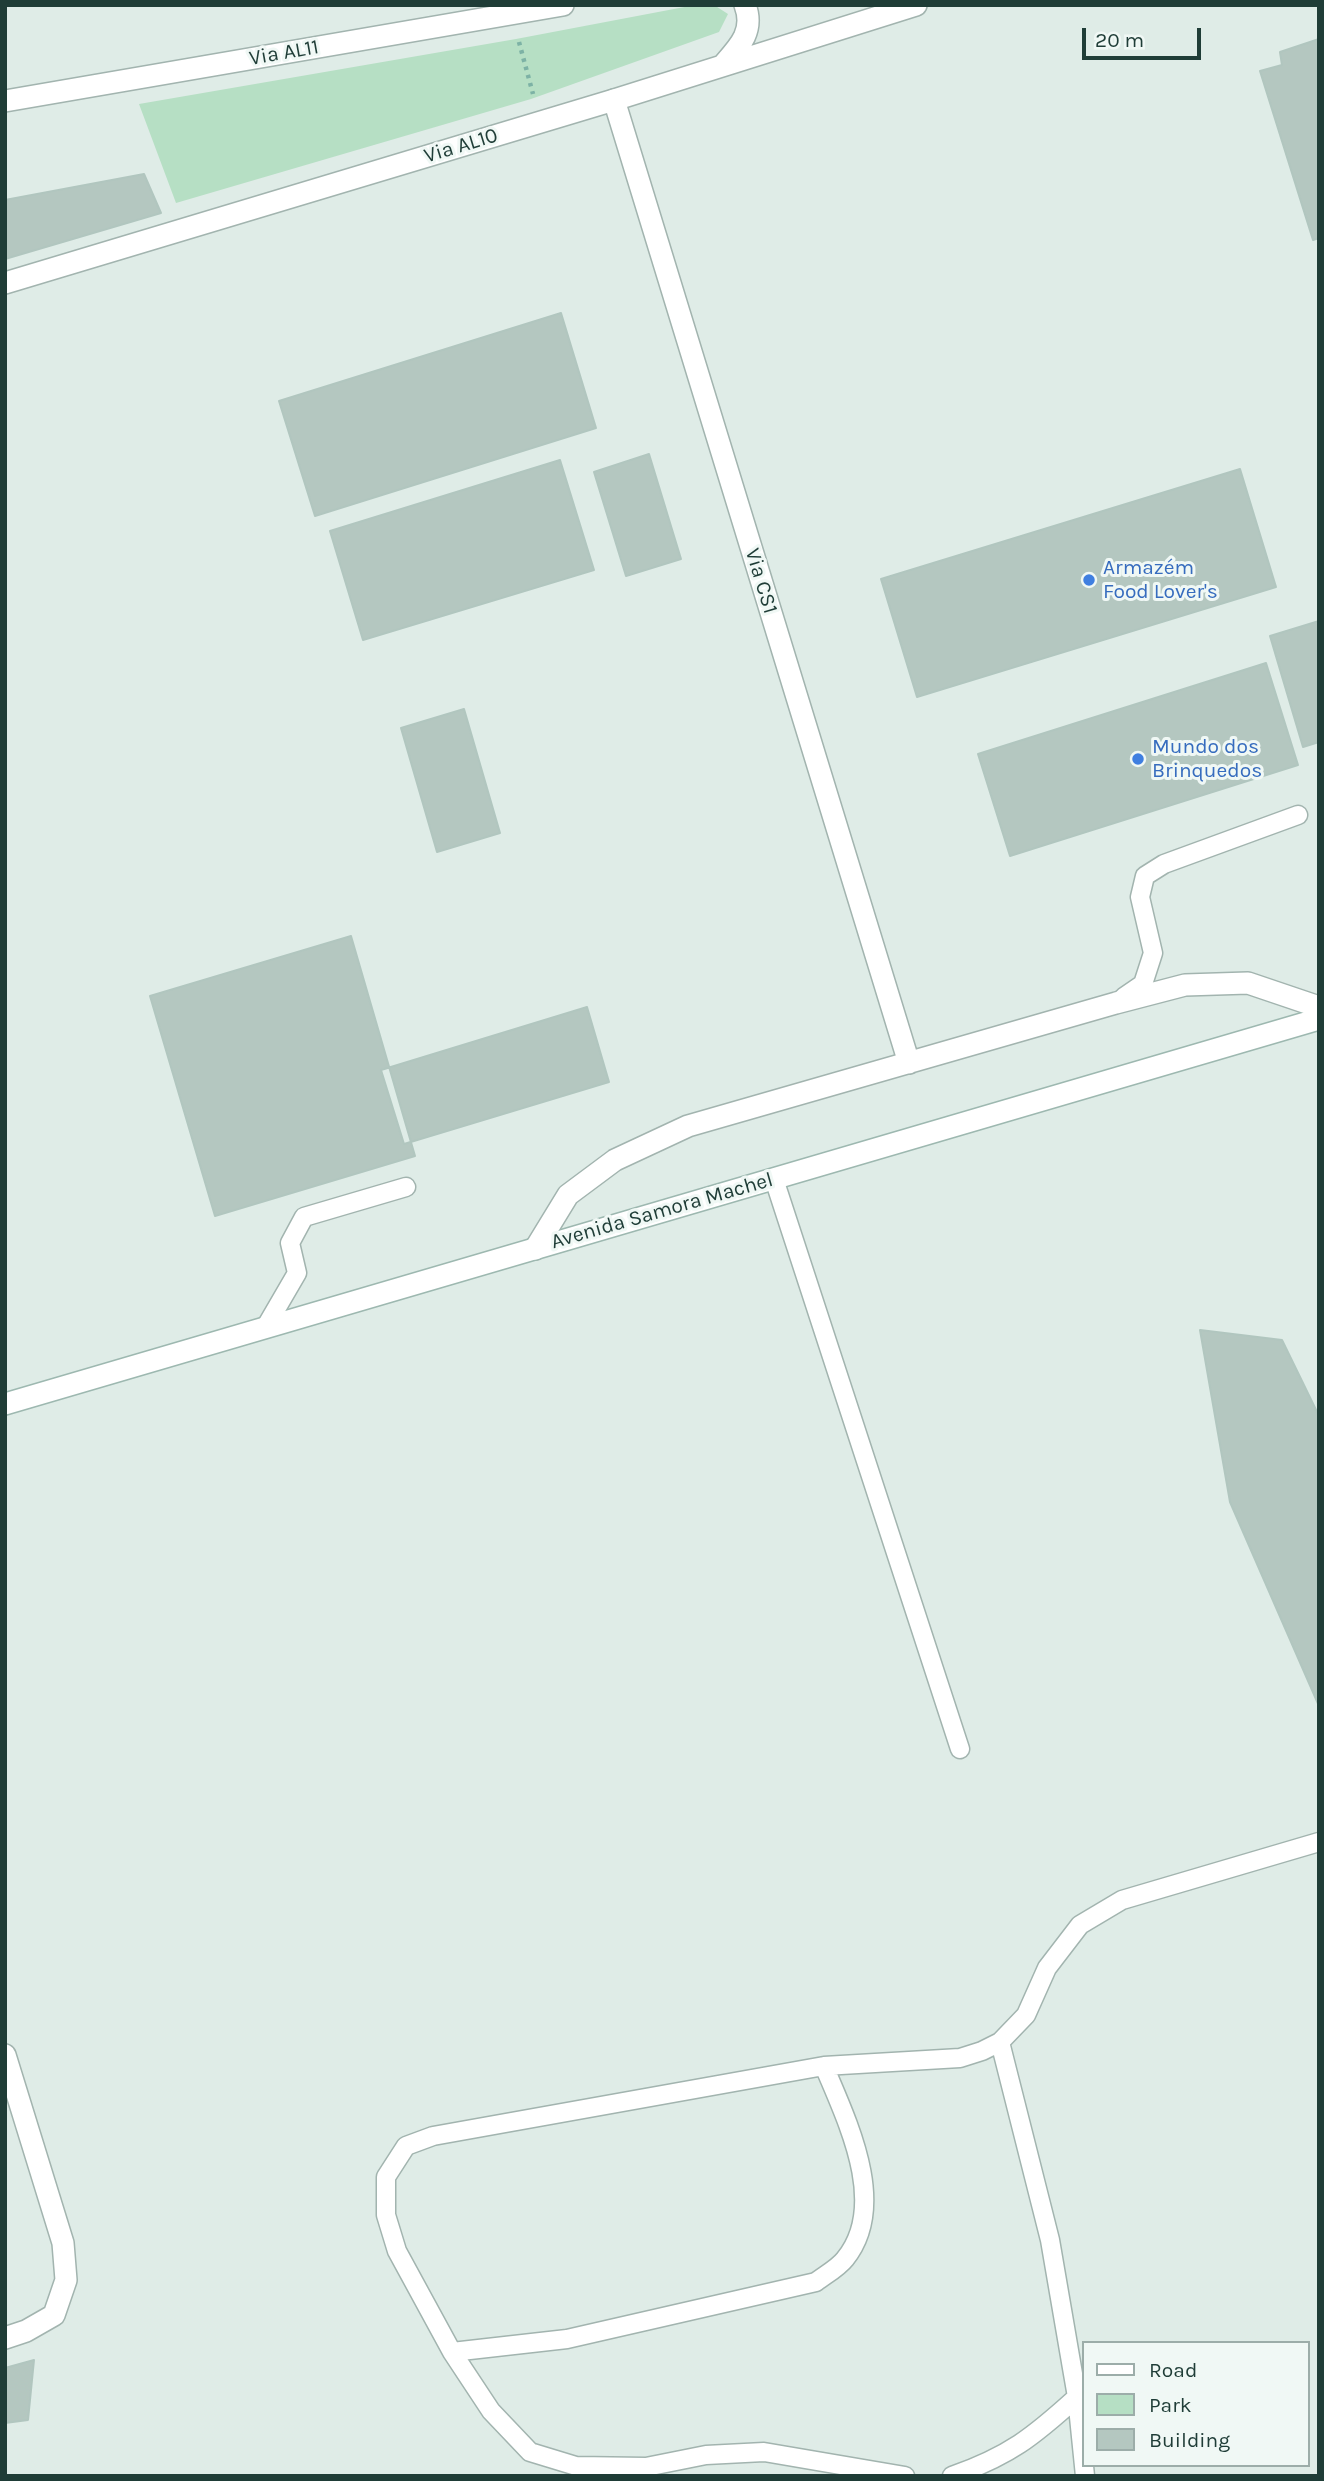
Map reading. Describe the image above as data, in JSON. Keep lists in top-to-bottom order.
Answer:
{
  "streets": {
    "street": [
      "Via AL11",
      "Via AL10",
      "Via CS1",
      "Avenida Samora Machel"
    ]
  },
  "crossings": [
    ["Via AL10", "Via CS1"]
  ],
  "places": ["Armazém Food Lover's", "Mundo dos Brinquedos"],
  "legend": ["Road", "Park", "Building"],
  "scale_bar": "20 m"
}
